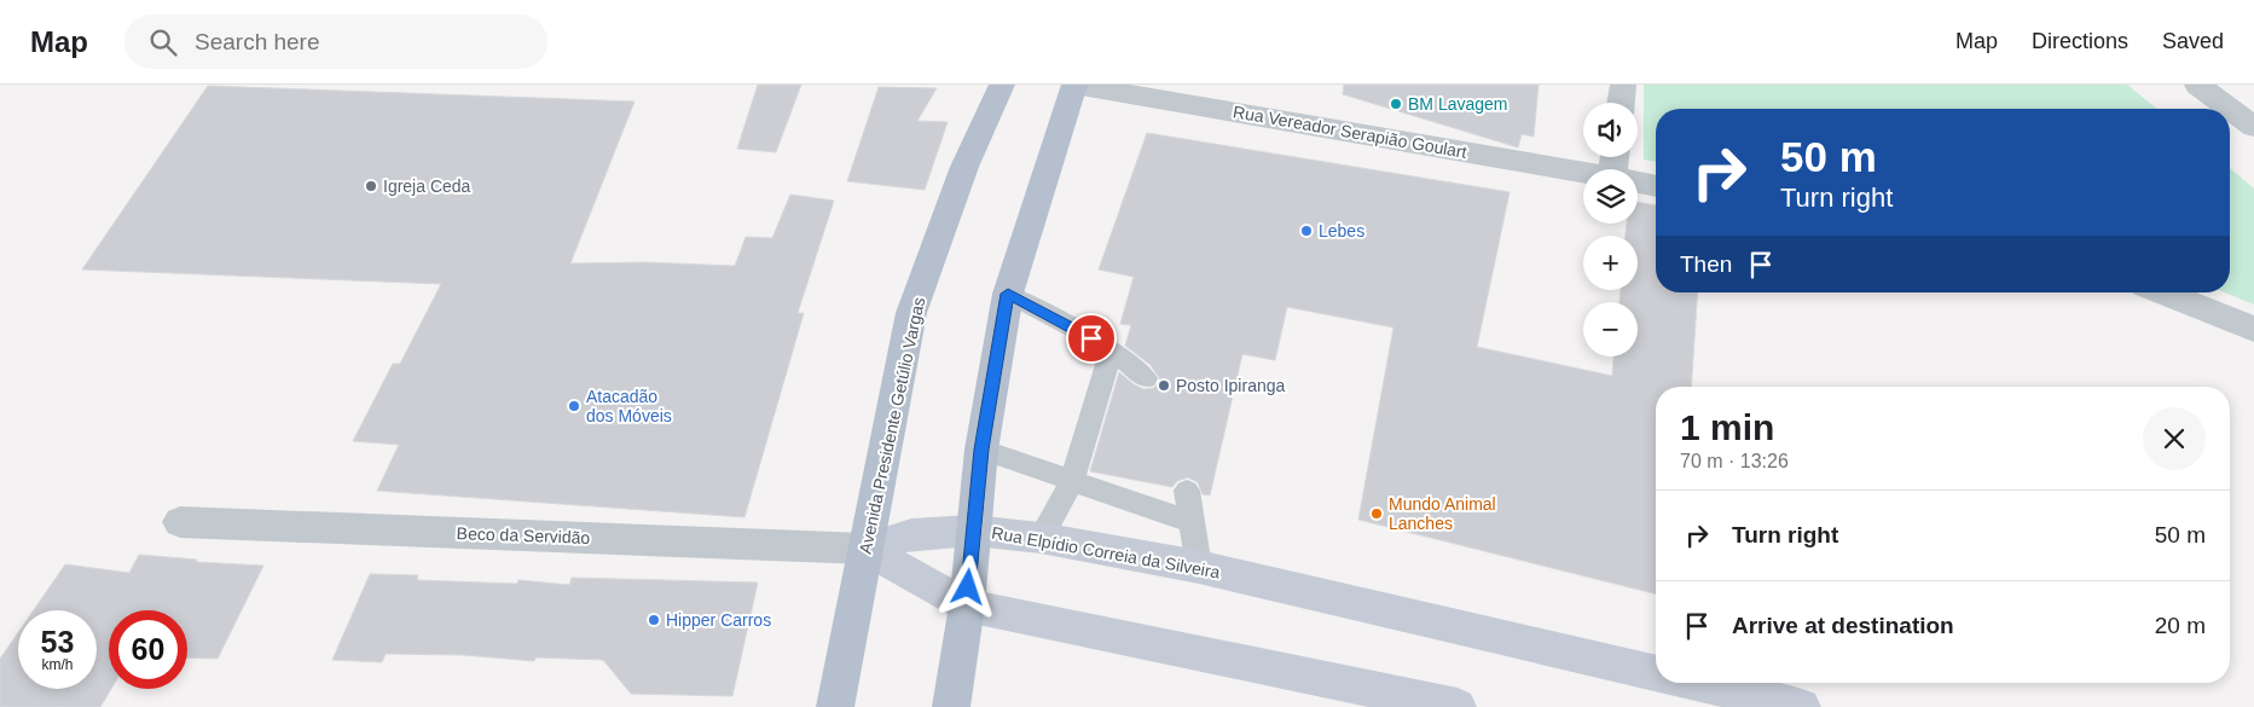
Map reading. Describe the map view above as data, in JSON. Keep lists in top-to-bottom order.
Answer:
{
  "streets": {
    "main road": ["Avenida Presidente Getúlio Vargas", "Rua Elpídio Correia da Silveira"],
    "street": ["Rua Vereador Serapião Goulart", "Beco da Servidão"]
  },
  "crossings": [
    ["Avenida Presidente Getúlio Vargas", "Beco da Servidão"],
    ["Avenida Presidente Getúlio Vargas", "Rua Elpídio Correia da Silveira"],
    ["Beco da Servidão", "Rua Elpídio Correia da Silveira"]
  ],
  "places": [
    "BM Lavagem",
    "Igreja Ceda",
    "Lebes",
    "Posto Ipiranga",
    "Atacadão dos Móveis",
    "Mundo Animal Lanches",
    "Hipper Carros"
  ],
  "page": {
    "header": "Map",
    "search": "Search here",
    "nav": ["Map", "Directions", "Saved"],
    "map_buttons": ["+", "−"],
    "turn": ["50 m", "Turn right"],
    "then": "Then",
    "heading": ["1 min", "70 m · 13:26"],
    "list": [
      {
        "name": "Turn right",
        "value": "50 m"
      },
      {
        "name": "Arrive at destination",
        "value": "20 m"
      }
    ],
    "speed": "53 km/h",
    "limit": "60"
  }
}
